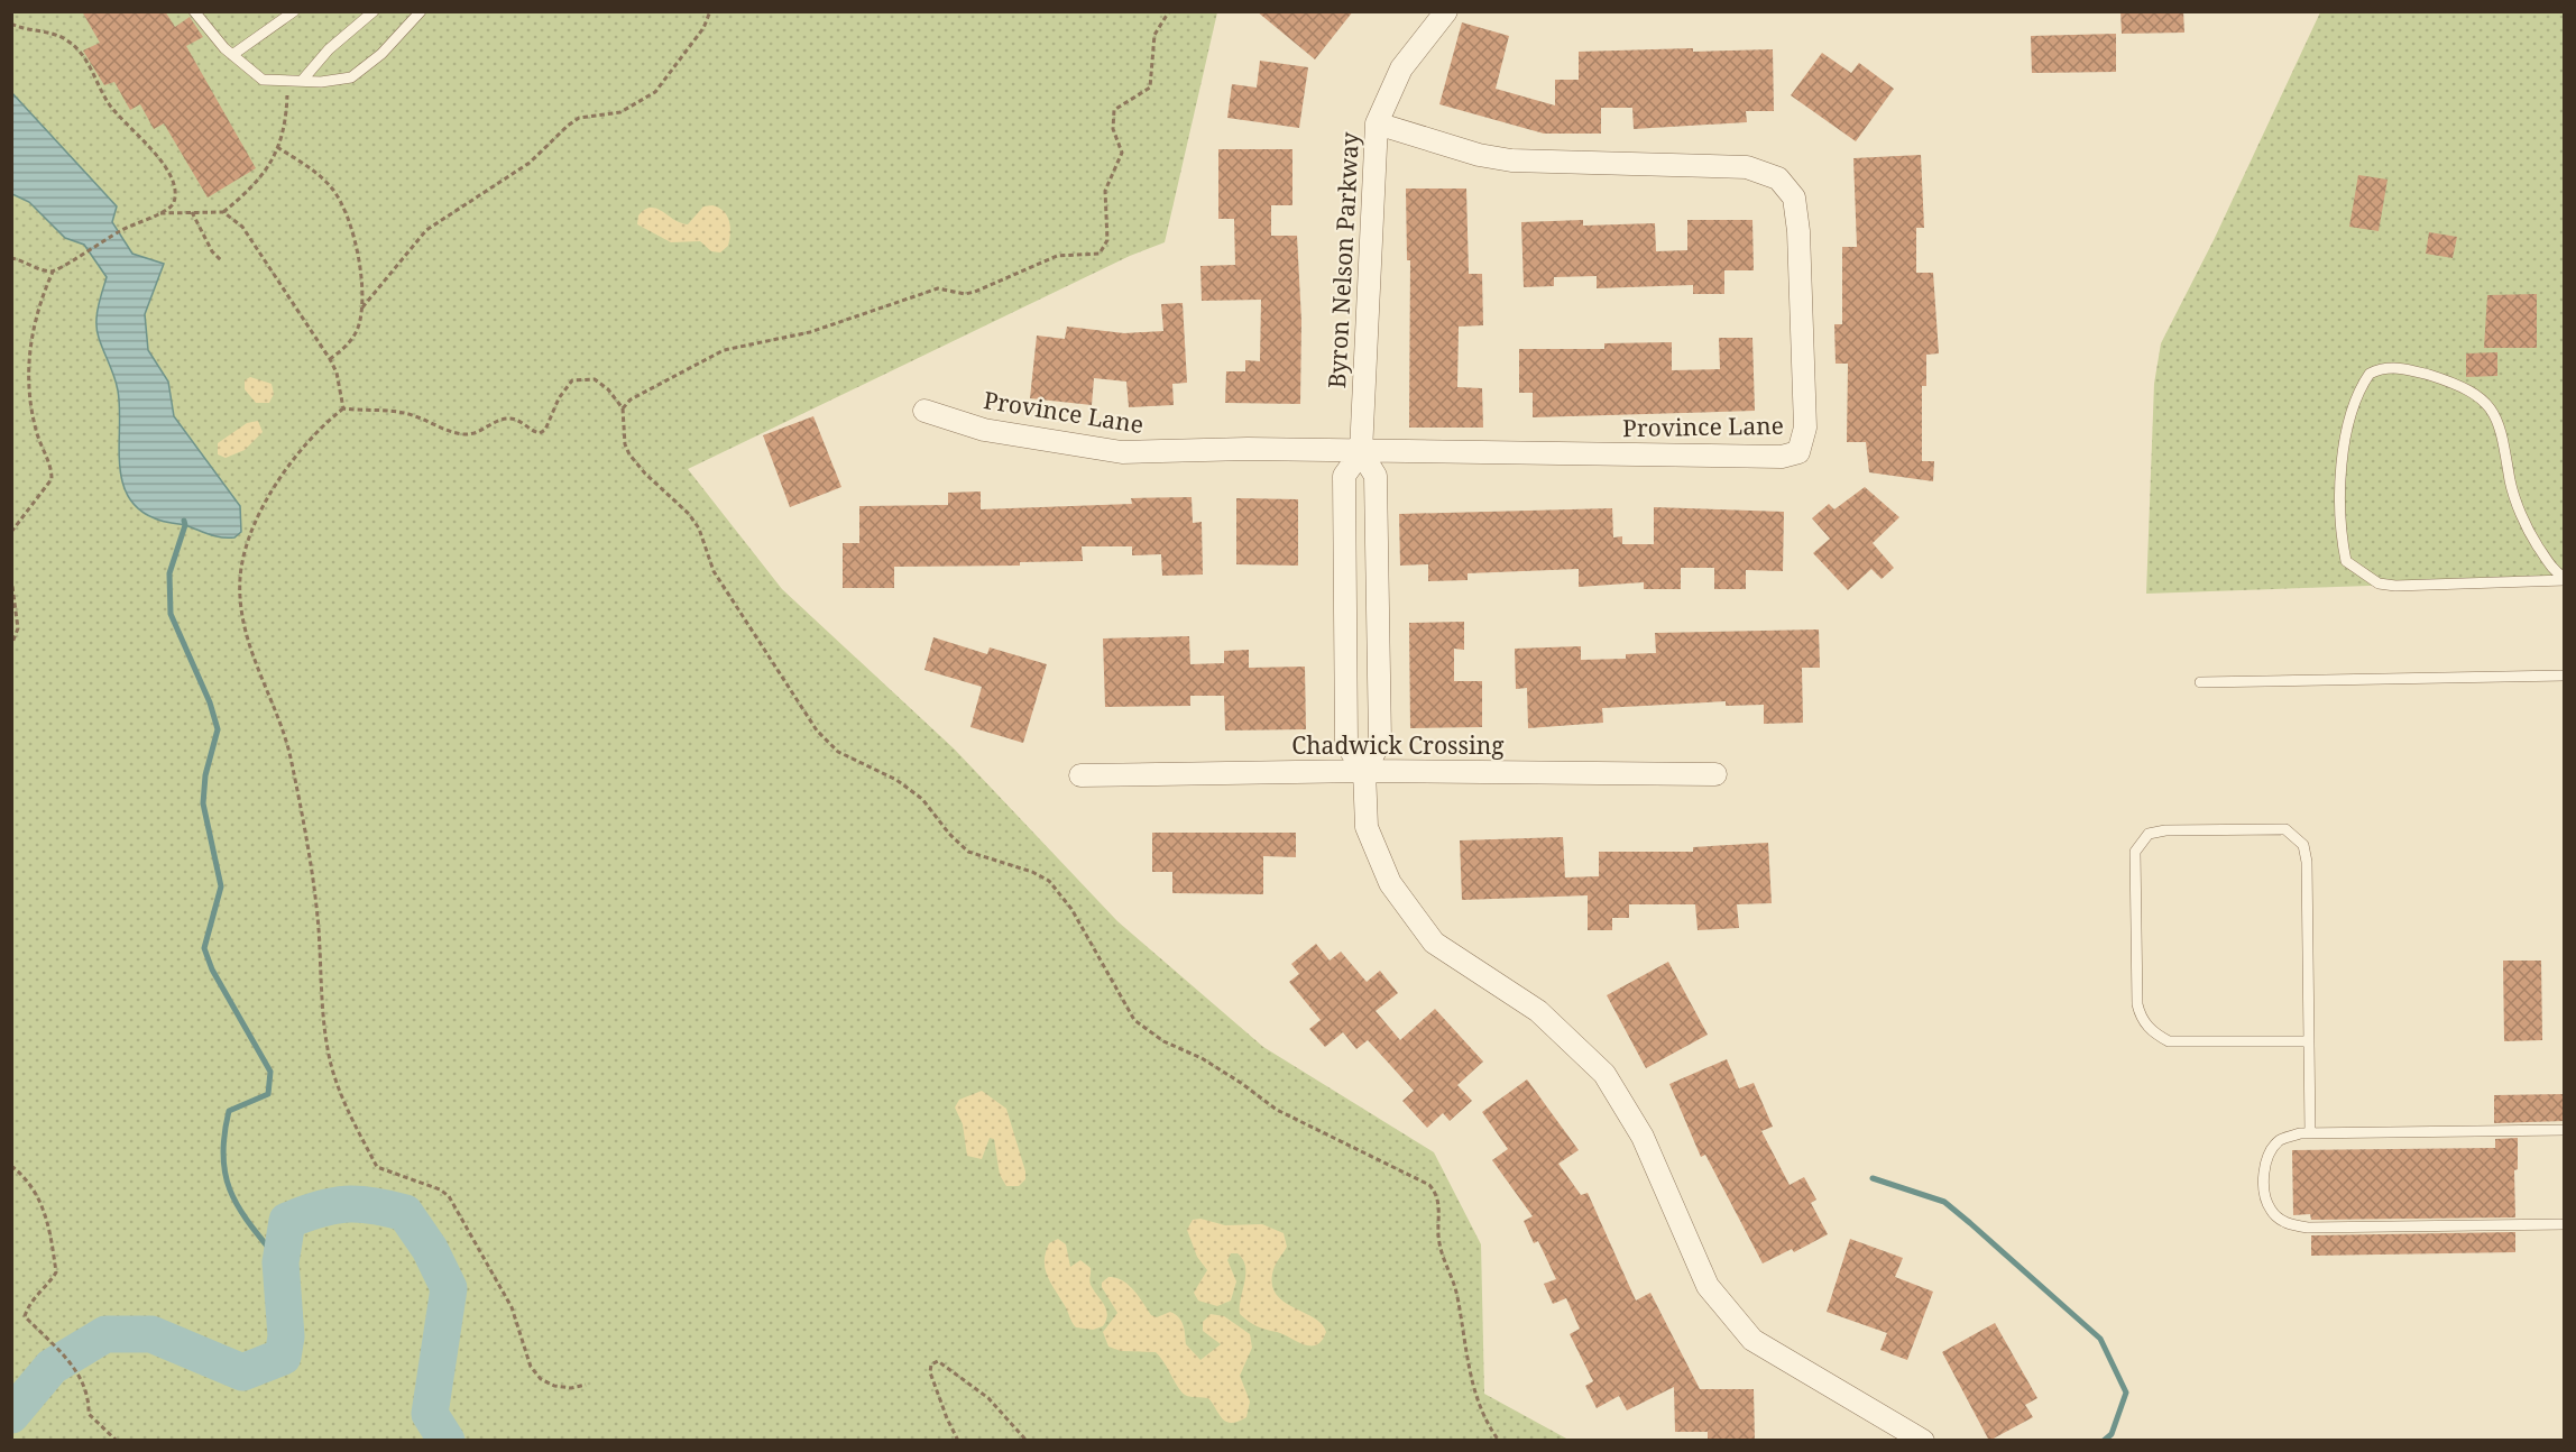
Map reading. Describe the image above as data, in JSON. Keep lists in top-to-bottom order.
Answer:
{
  "streets": {
    "street": ["Byron Nelson Parkway", "Province Lane", "Chadwick Crossing"]
  },
  "crossings": [
    ["Byron Nelson Parkway", "Province Lane"],
    ["Byron Nelson Parkway", "Chadwick Crossing"]
  ]
}
